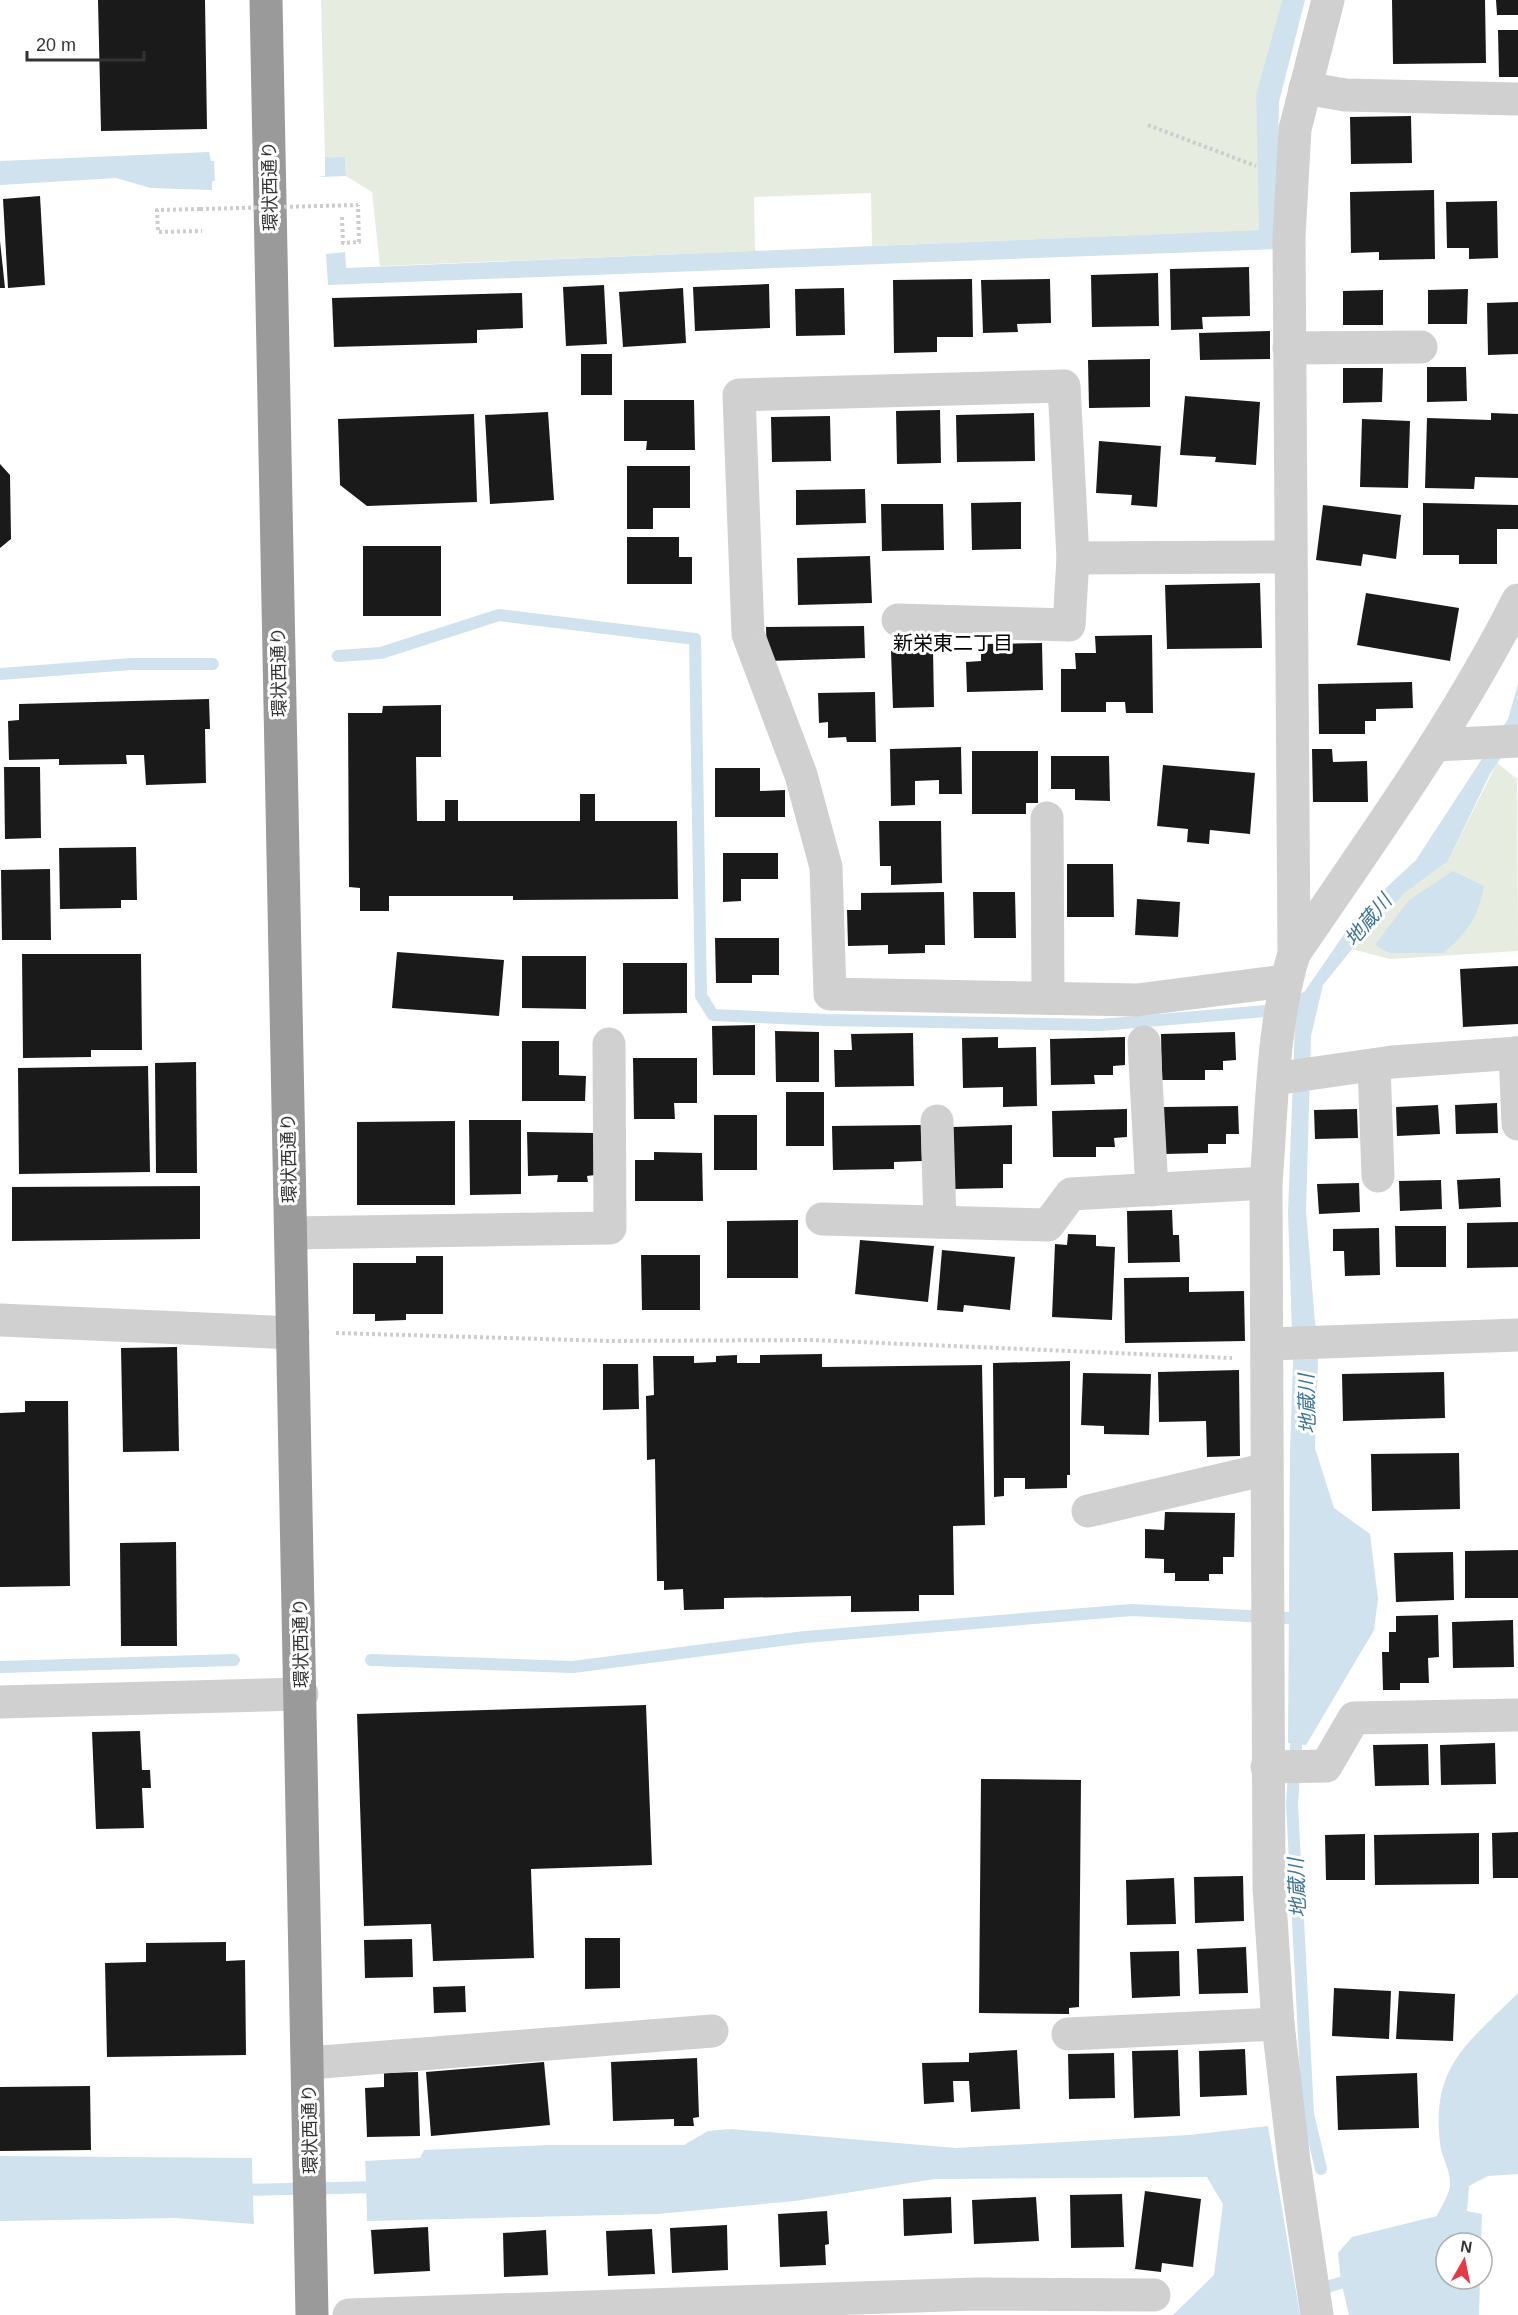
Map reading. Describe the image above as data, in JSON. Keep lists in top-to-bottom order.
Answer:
{
  "streets": {
    "highway": ["環状西通り"]
  },
  "districts": ["新栄東二丁目"],
  "water": ["地蔵川"],
  "scale_bar": "20 m",
  "north": "top"
}
